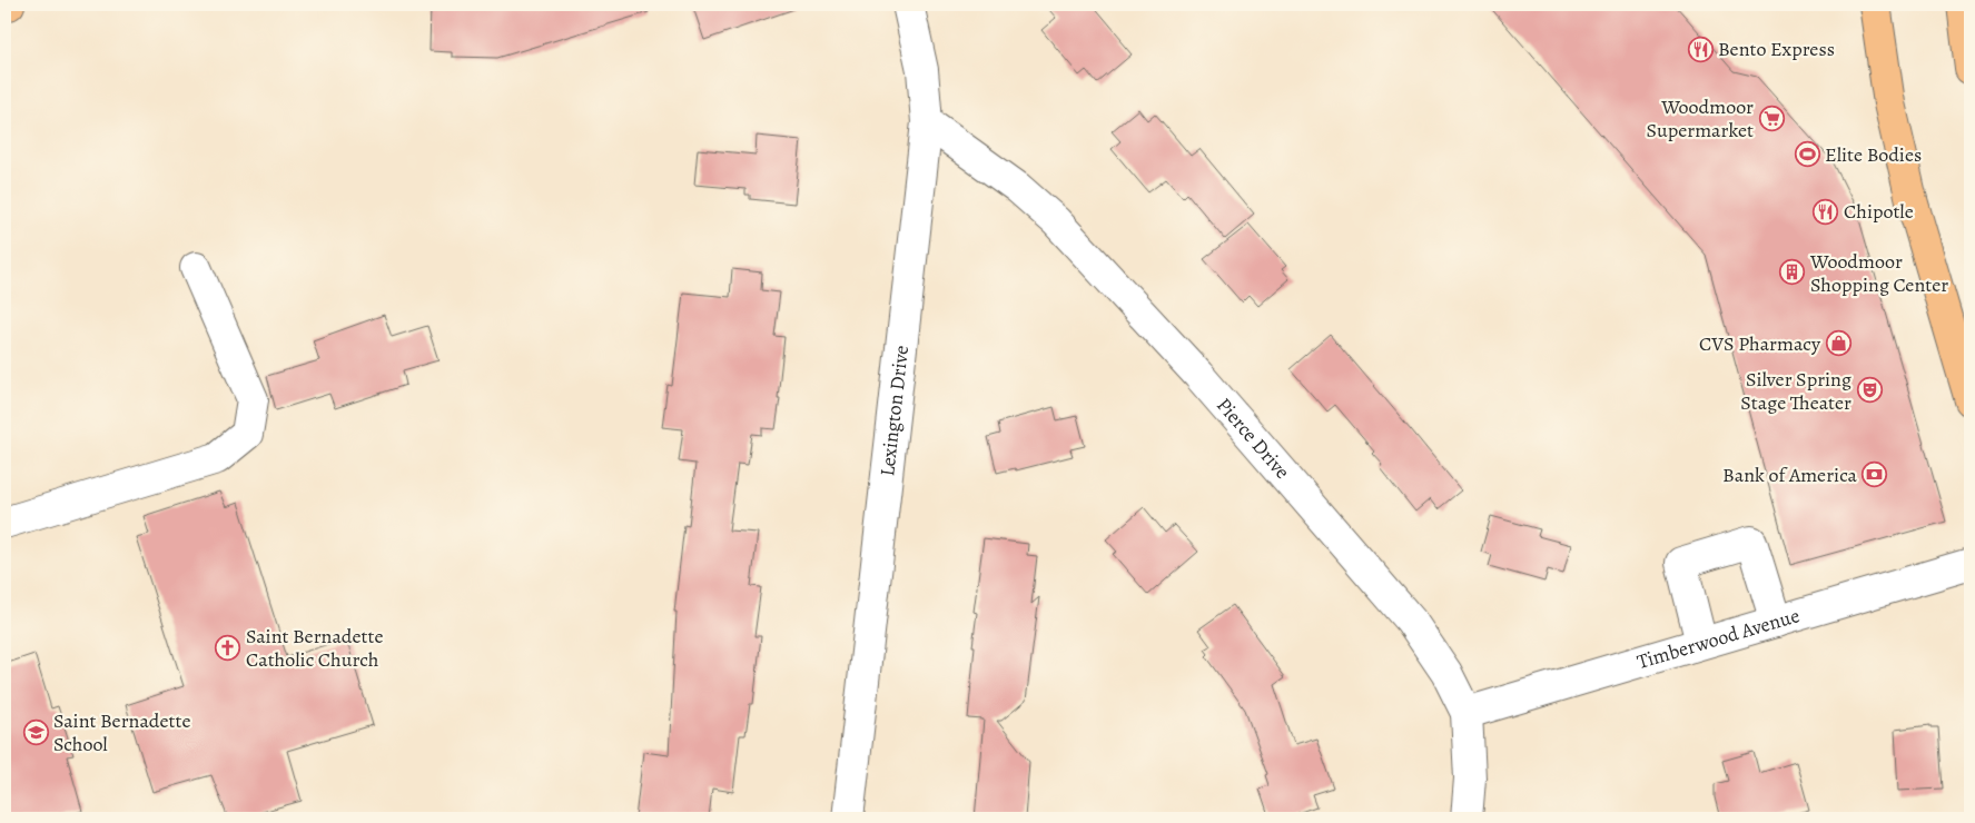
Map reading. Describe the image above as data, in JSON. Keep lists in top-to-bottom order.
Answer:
{
  "streets": {
    "street": ["Lexington Drive", "Pierce Drive", "Timberwood Avenue"]
  },
  "crossings": [
    ["Lexington Drive", "Pierce Drive"],
    ["Pierce Drive", "Timberwood Avenue"]
  ],
  "places": {
    "restaurant": ["Bento Express", "Chipotle"],
    "supermarket": ["Woodmoor Supermarket"],
    "sports": ["Elite Bodies"],
    "building": ["Woodmoor Shopping Center"],
    "shop": ["CVS Pharmacy"],
    "theatre": ["Silver Spring Stage Theater"],
    "bank": ["Bank of America"],
    "church": ["Saint Bernadette Catholic Church"],
    "school or university": ["Saint Bernadette School"]
  }
}
